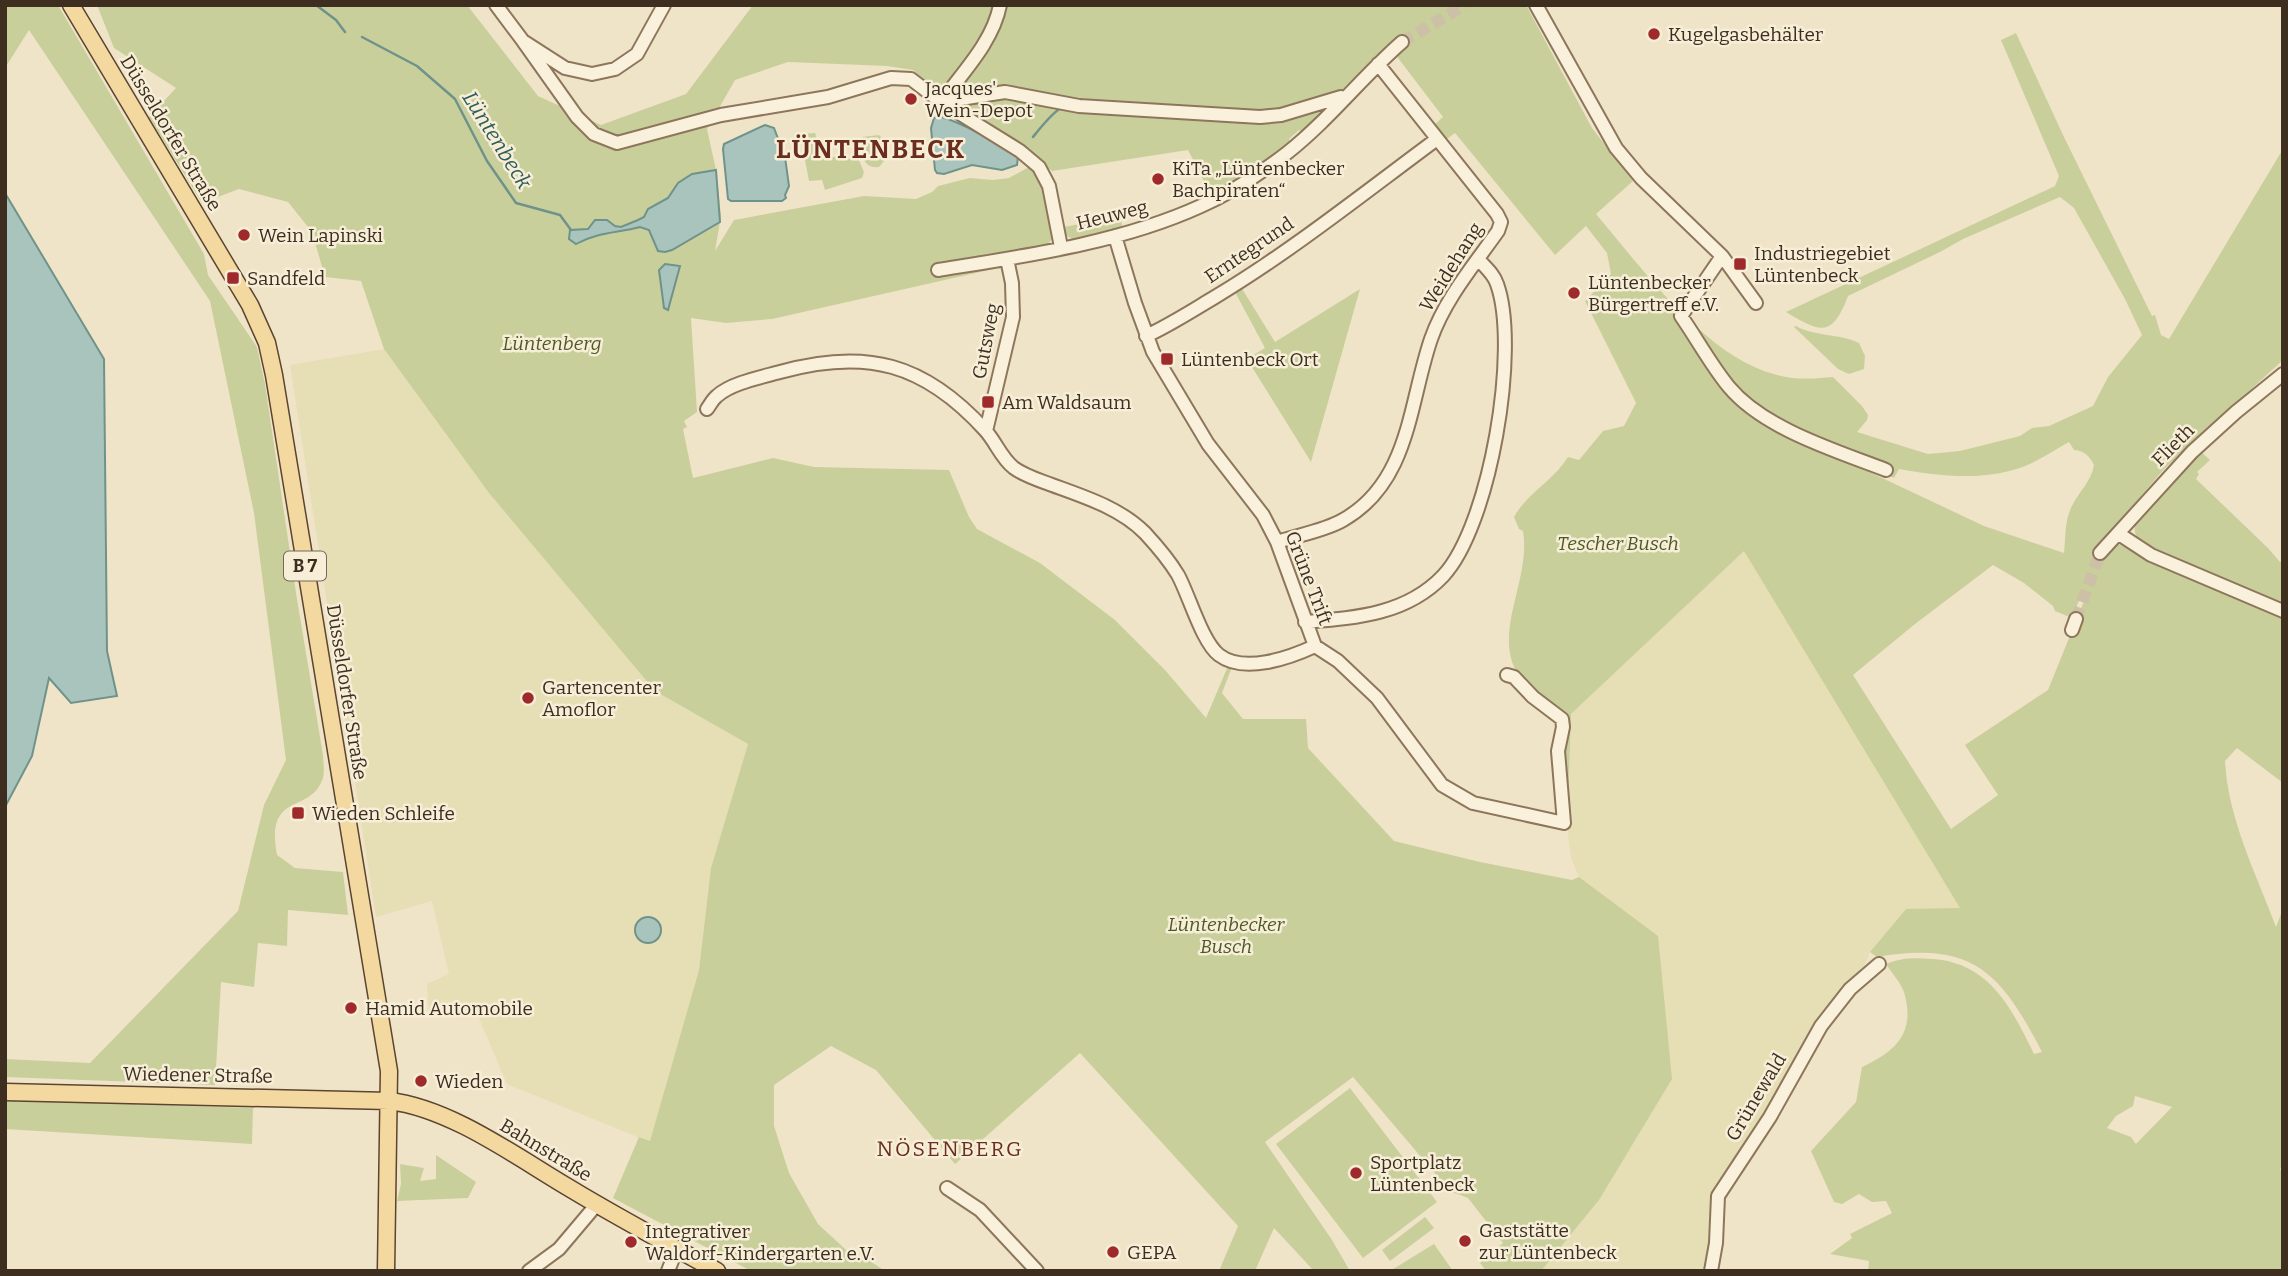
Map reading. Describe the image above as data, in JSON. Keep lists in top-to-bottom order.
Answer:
{
  "streets": {
    "main road": [
      "Düsseldorfer Straße",
      "B 7",
      "Wiedener Straße",
      "Bahnstraße"
    ],
    "street": [
      "Heuweg",
      "Erntegrund",
      "Weidehang",
      "Gutsweg",
      "Flieth",
      "Grüne Trift",
      "Grünewald"
    ]
  },
  "crossings": [
    ["Düsseldorfer Straße", "Wiedener Straße"],
    ["Düsseldorfer Straße", "Bahnstraße"],
    ["Heuweg", "Weidehang"],
    ["Heuweg", "Gutsweg"],
    ["Heuweg", "Grüne Trift"],
    ["Erntegrund", "Weidehang"],
    ["Erntegrund", "Grüne Trift"],
    ["Weidehang", "Grüne Trift"],
    ["Wiedener Straße", "Bahnstraße"]
  ],
  "districts": ["LÜNTENBECK", "NÖSENBERG"],
  "water": ["Lüntenbeck"],
  "parks": ["Lüntenberg", "Tescher Busch", "Lüntenbecker Busch"],
  "places": {
    "other": [
      "Kugelgasbehälter",
      "Jacques' Wein-Depot",
      "KiTa „Lüntenbecker Bachpiraten“",
      "Wein Lapinski",
      "Lüntenbecker Bürgertreff e.V.",
      "Gartencenter Amoflor",
      "Hamid Automobile",
      "Wieden",
      "Sportplatz Lüntenbeck",
      "Gaststätte zur Lüntenbeck",
      "Integrativer Waldorf-Kindergarten e.V.",
      "GEPA"
    ],
    "transit": [
      "Industriegebiet Lüntenbeck",
      "Sandfeld",
      "Lüntenbeck Ort",
      "Am Waldsaum",
      "Wieden Schleife"
    ]
  }
}
